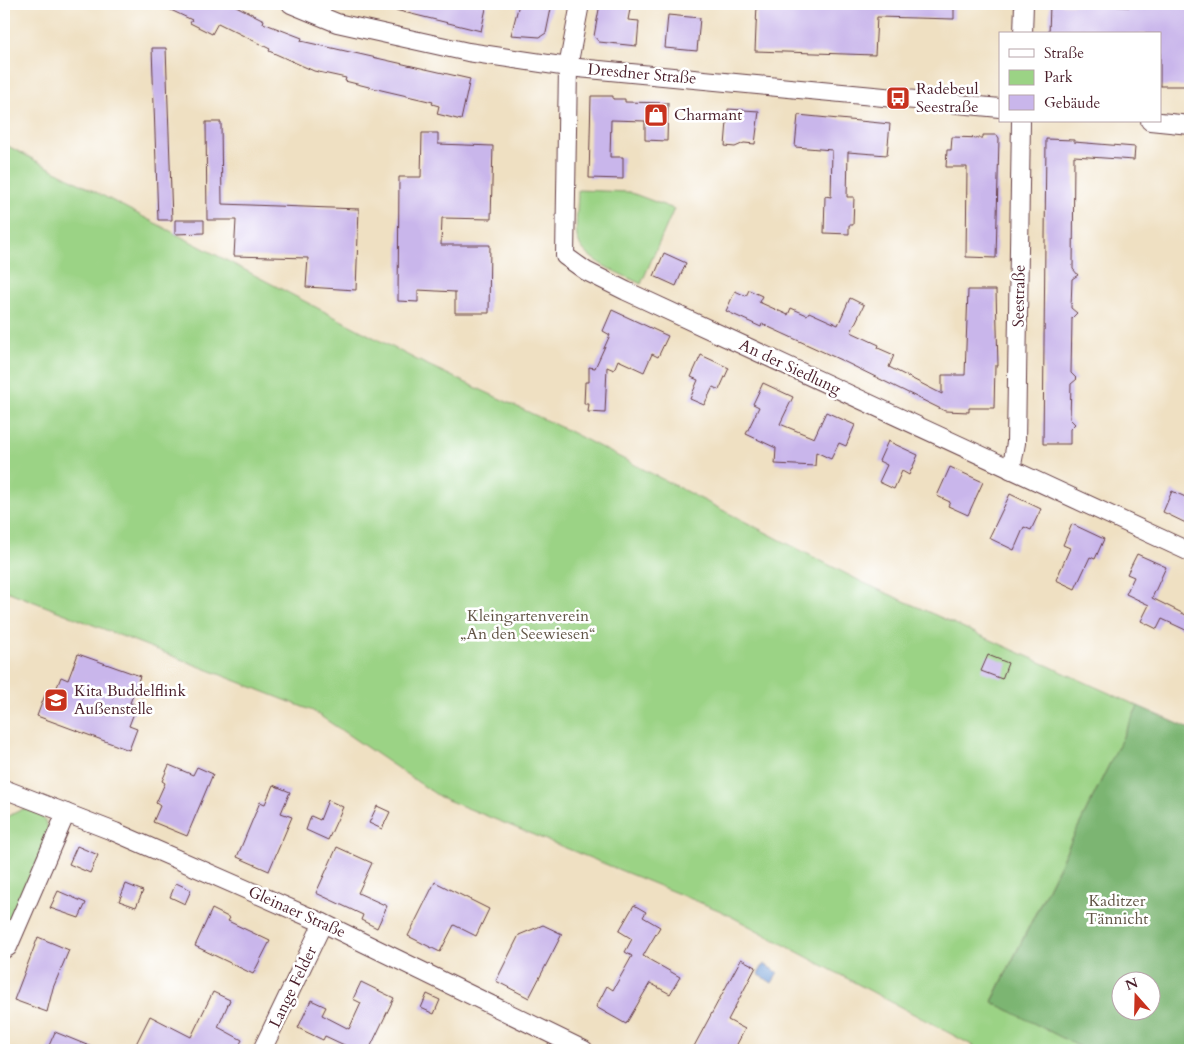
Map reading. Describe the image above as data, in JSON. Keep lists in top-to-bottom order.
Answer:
{
  "streets": {
    "street": [
      "Dresdner Straße",
      "Seestraße",
      "An der Siedlung",
      "Gleinaer Straße",
      "Lange Felder"
    ]
  },
  "crossings": [
    ["Dresdner Straße", "An der Siedlung"],
    ["Seestraße", "An der Siedlung"],
    ["Gleinaer Straße", "Lange Felder"]
  ],
  "parks": ["Kleingartenverein „An den Seewiesen“", "Kaditzer Tännicht"],
  "places": {
    "bus stop": ["Radebeul Seestraße"],
    "shop": ["Charmant"],
    "school or university": ["Kita Buddelflink Außenstelle"]
  },
  "legend": ["Straße", "Park", "Gebäude"],
  "north": "top"
}
